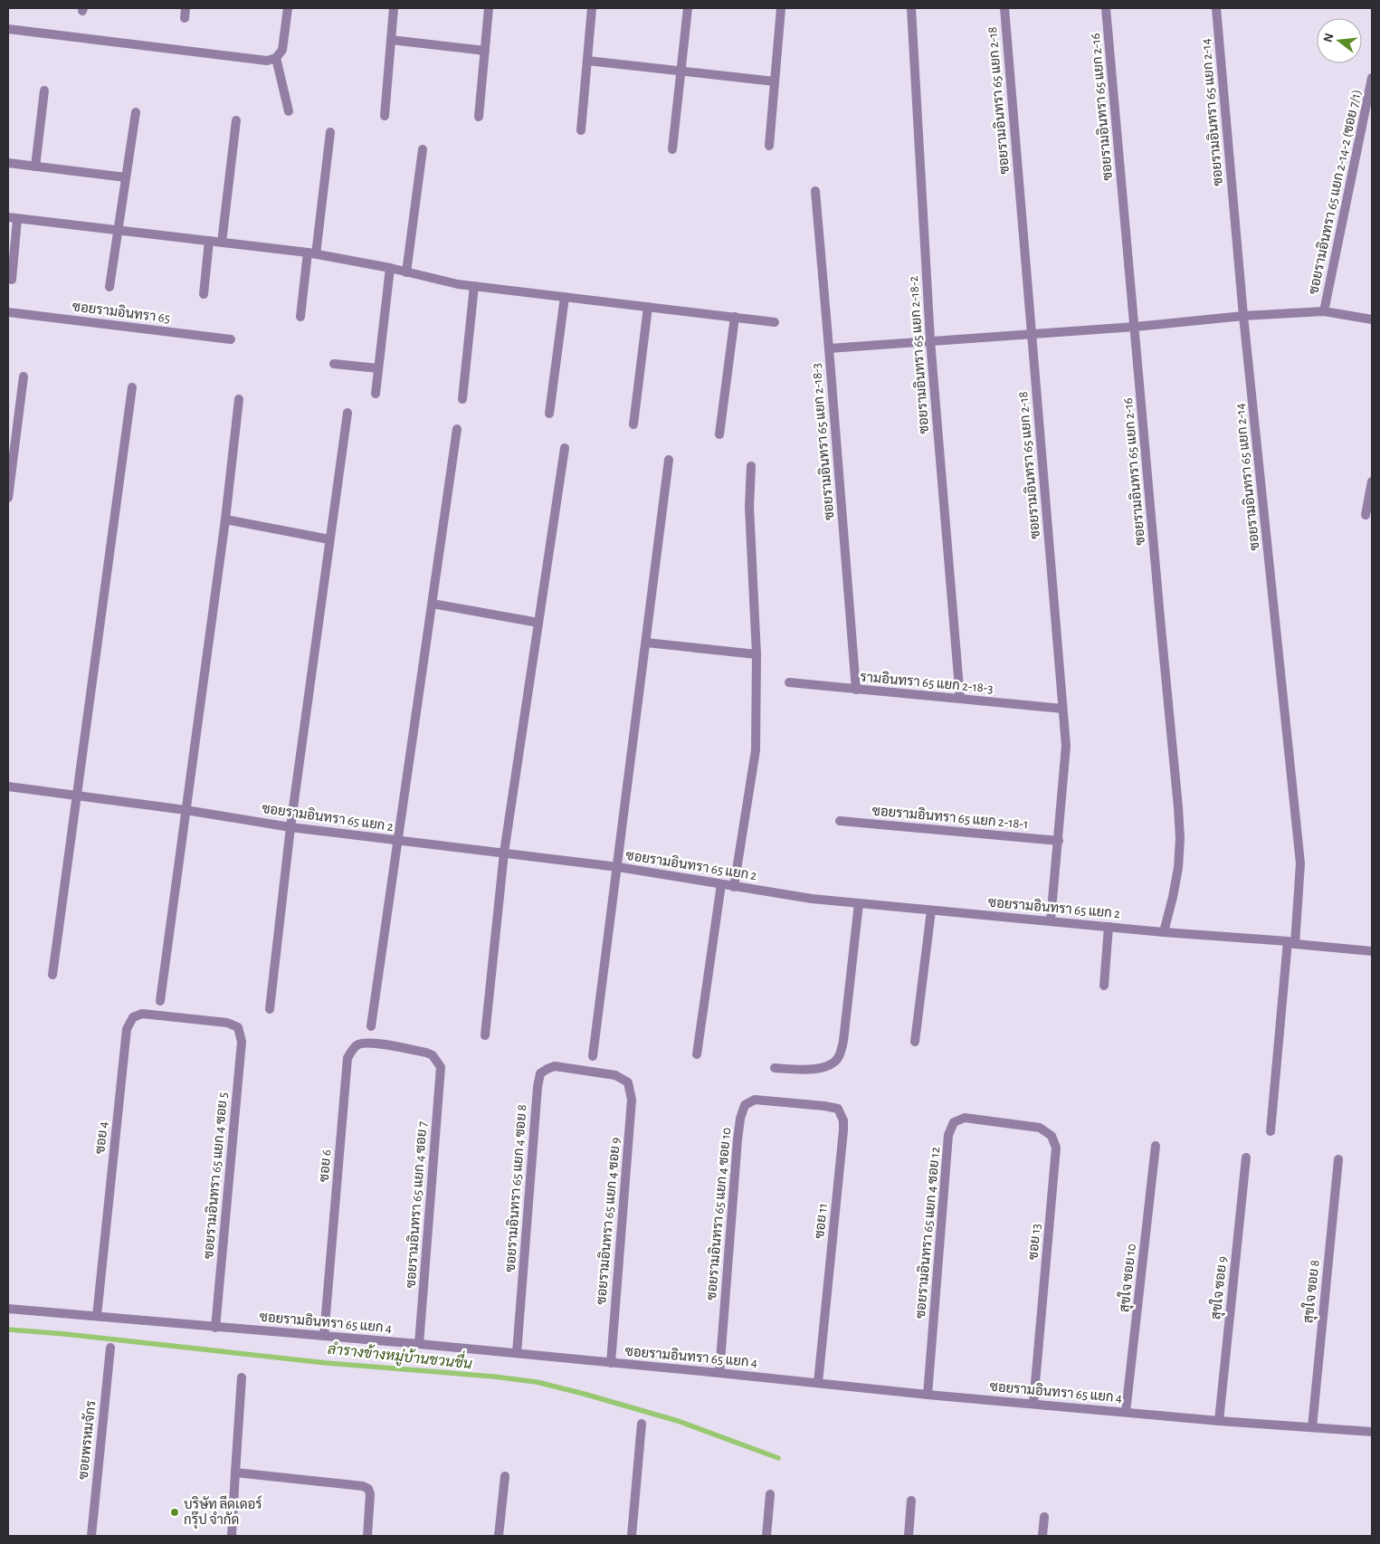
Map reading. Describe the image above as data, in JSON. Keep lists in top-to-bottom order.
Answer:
{
  "streets": {
    "street": [
      "ซอยรามอินทรา 65 แยก 2-18",
      "ซอยรามอินทรา 65 แยก 2-16",
      "ซอยรามอินทรา 65 แยก 2-14",
      "ซอยรามอินทรา 65 แยก 2-14-2 (ซอย 7/1)",
      "ซอยรามอินทรา 65",
      "ซอยรามอินทรา 65 แยก 2-18-2",
      "ซอยรามอินทรา 65 แยก 2-18-3",
      "รามอินทรา 65 แยก 2-18-3",
      "ซอยรามอินทรา 65 แยก 2",
      "ซอยรามอินทรา 65 แยก 2-18-1",
      "ซอย 4",
      "ซอย 6",
      "ซอยรามอินทรา 65 แยก 4 ซอย 5",
      "ซอยรามอินทรา 65 แยก 4 ซอย 8",
      "ซอยรามอินทรา 65 แยก 4 ซอย 7",
      "ซอยรามอินทรา 65 แยก 4 ซอย 10",
      "ซอยรามอินทรา 65 แยก 4 ซอย 9",
      "ซอย 11",
      "ซอยรามอินทรา 65 แยก 4 ซอย 12",
      "ซอย 13",
      "สุขใจ ซอย 10",
      "สุขใจ ซอย 9",
      "สุขใจ ซอย 8",
      "ซอยรามอินทรา 65 แยก 4",
      "ซอยพรหมจักร"
    ]
  },
  "crossings": [
    ["ซอยรามอินทรา 65 แยก 2-18", "รามอินทรา 65 แยก 2-18-3"],
    ["ซอยรามอินทรา 65 แยก 2-18", "ซอยรามอินทรา 65 แยก 2"],
    ["ซอยรามอินทรา 65 แยก 2-18", "ซอยรามอินทรา 65 แยก 2-18-1"],
    ["ซอยรามอินทรา 65 แยก 2-16", "ซอยรามอินทรา 65 แยก 2"],
    ["ซอยรามอินทรา 65 แยก 2-14", "ซอยรามอินทรา 65 แยก 2"],
    ["ซอยรามอินทรา 65 แยก 2-18-2", "รามอินทรา 65 แยก 2-18-3"],
    ["ซอยรามอินทรา 65 แยก 2-18-3", "รามอินทรา 65 แยก 2-18-3"],
    ["ซอย 4", "ซอยรามอินทรา 65 แยก 4 ซอย 5"],
    ["ซอย 4", "ซอยรามอินทรา 65 แยก 4"],
    ["ซอย 6", "ซอยรามอินทรา 65 แยก 4 ซอย 7"],
    ["ซอย 6", "ซอยรามอินทรา 65 แยก 4"],
    ["ซอยรามอินทรา 65 แยก 4 ซอย 5", "ซอยรามอินทรา 65 แยก 4"],
    ["ซอยรามอินทรา 65 แยก 4 ซอย 8", "ซอยรามอินทรา 65 แยก 4 ซอย 9"],
    ["ซอยรามอินทรา 65 แยก 4 ซอย 8", "ซอยรามอินทรา 65 แยก 4"],
    ["ซอยรามอินทรา 65 แยก 4 ซอย 7", "ซอยรามอินทรา 65 แยก 4"],
    ["ซอยรามอินทรา 65 แยก 4 ซอย 10", "ซอย 11"],
    ["ซอยรามอินทรา 65 แยก 4 ซอย 10", "ซอยรามอินทรา 65 แยก 4"],
    ["ซอยรามอินทรา 65 แยก 4 ซอย 9", "ซอยรามอินทรา 65 แยก 4"],
    ["ซอย 11", "ซอยรามอินทรา 65 แยก 4"],
    ["ซอยรามอินทรา 65 แยก 4 ซอย 12", "ซอย 13"],
    ["ซอยรามอินทรา 65 แยก 4 ซอย 12", "ซอยรามอินทรา 65 แยก 4"],
    ["ซอย 13", "ซอยรามอินทรา 65 แยก 4"],
    ["สุขใจ ซอย 10", "ซอยรามอินทรา 65 แยก 4"],
    ["สุขใจ ซอย 9", "ซอยรามอินทรา 65 แยก 4"],
    ["สุขใจ ซอย 8", "ซอยรามอินทรา 65 แยก 4"]
  ],
  "water": ["ลำรางข้างหมู่บ้านชวนชื่น"],
  "places": ["บริษัท ลีดเดอร์ กรุ๊ป จำกัด"],
  "north": "left"
}
